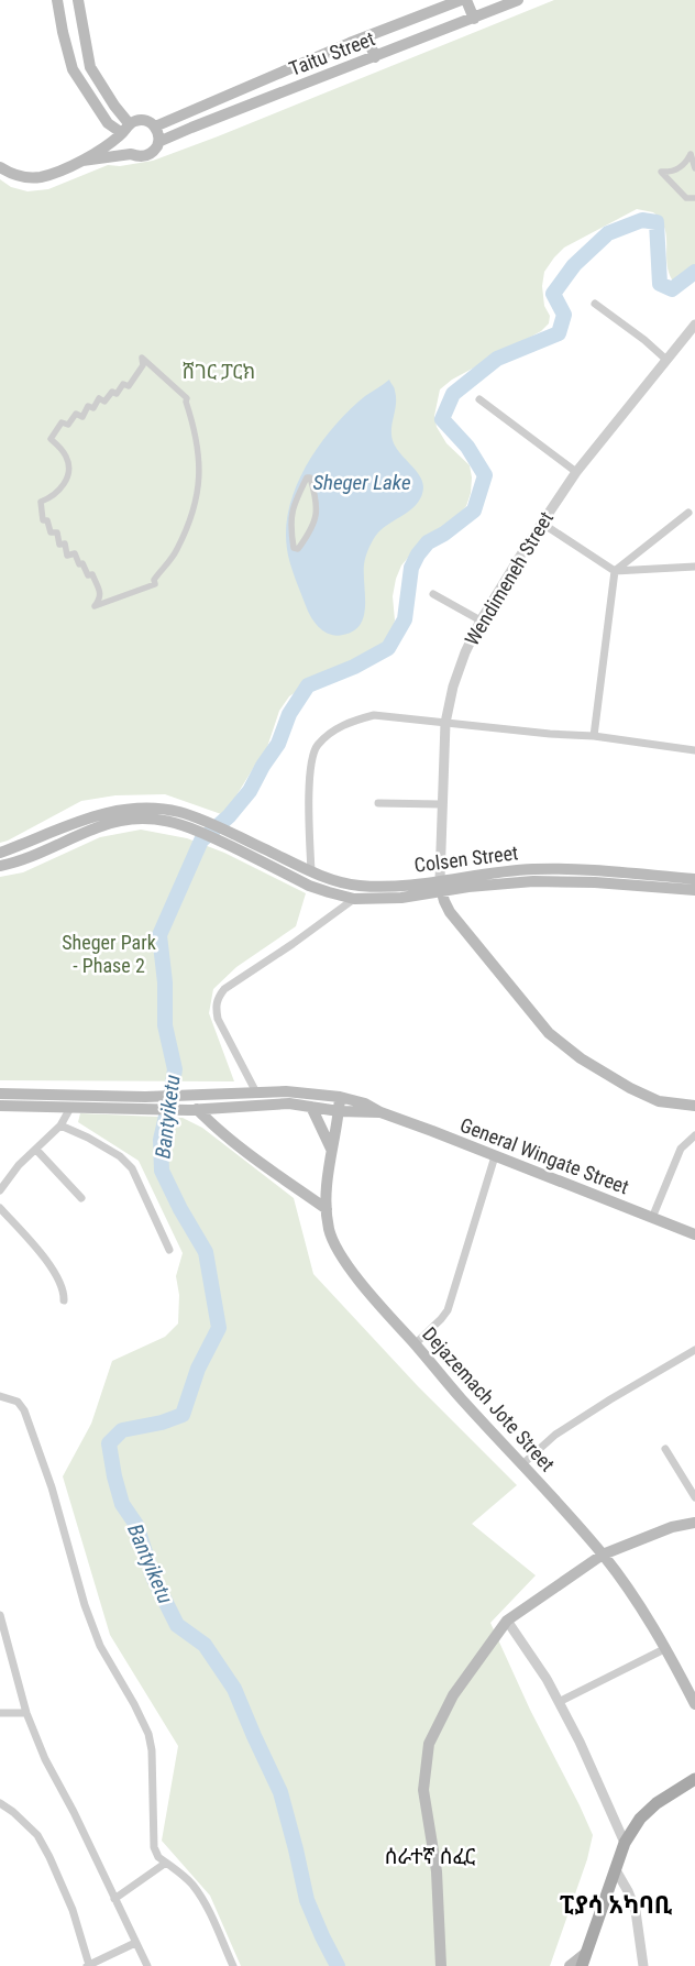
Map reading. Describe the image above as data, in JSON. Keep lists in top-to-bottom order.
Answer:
{
  "streets": {
    "main road": [
      "Taitu Street",
      "Colsen Street",
      "General Wingate Street",
      "Dejazemach Jote Street"
    ],
    "street": ["Wendimeneh Street"]
  },
  "crossings": [
    ["Wendimeneh Street", "Colsen Street"],
    ["General Wingate Street", "Dejazemach Jote Street"]
  ],
  "districts": ["ሰራተኛ ሰፈር", "ፒያሳ አካባቢ"],
  "water": ["Sheger Lake", "Bantyiketu"],
  "parks": ["ሸገር ፓርክ", "Sheger Park - Phase 2"]
}
